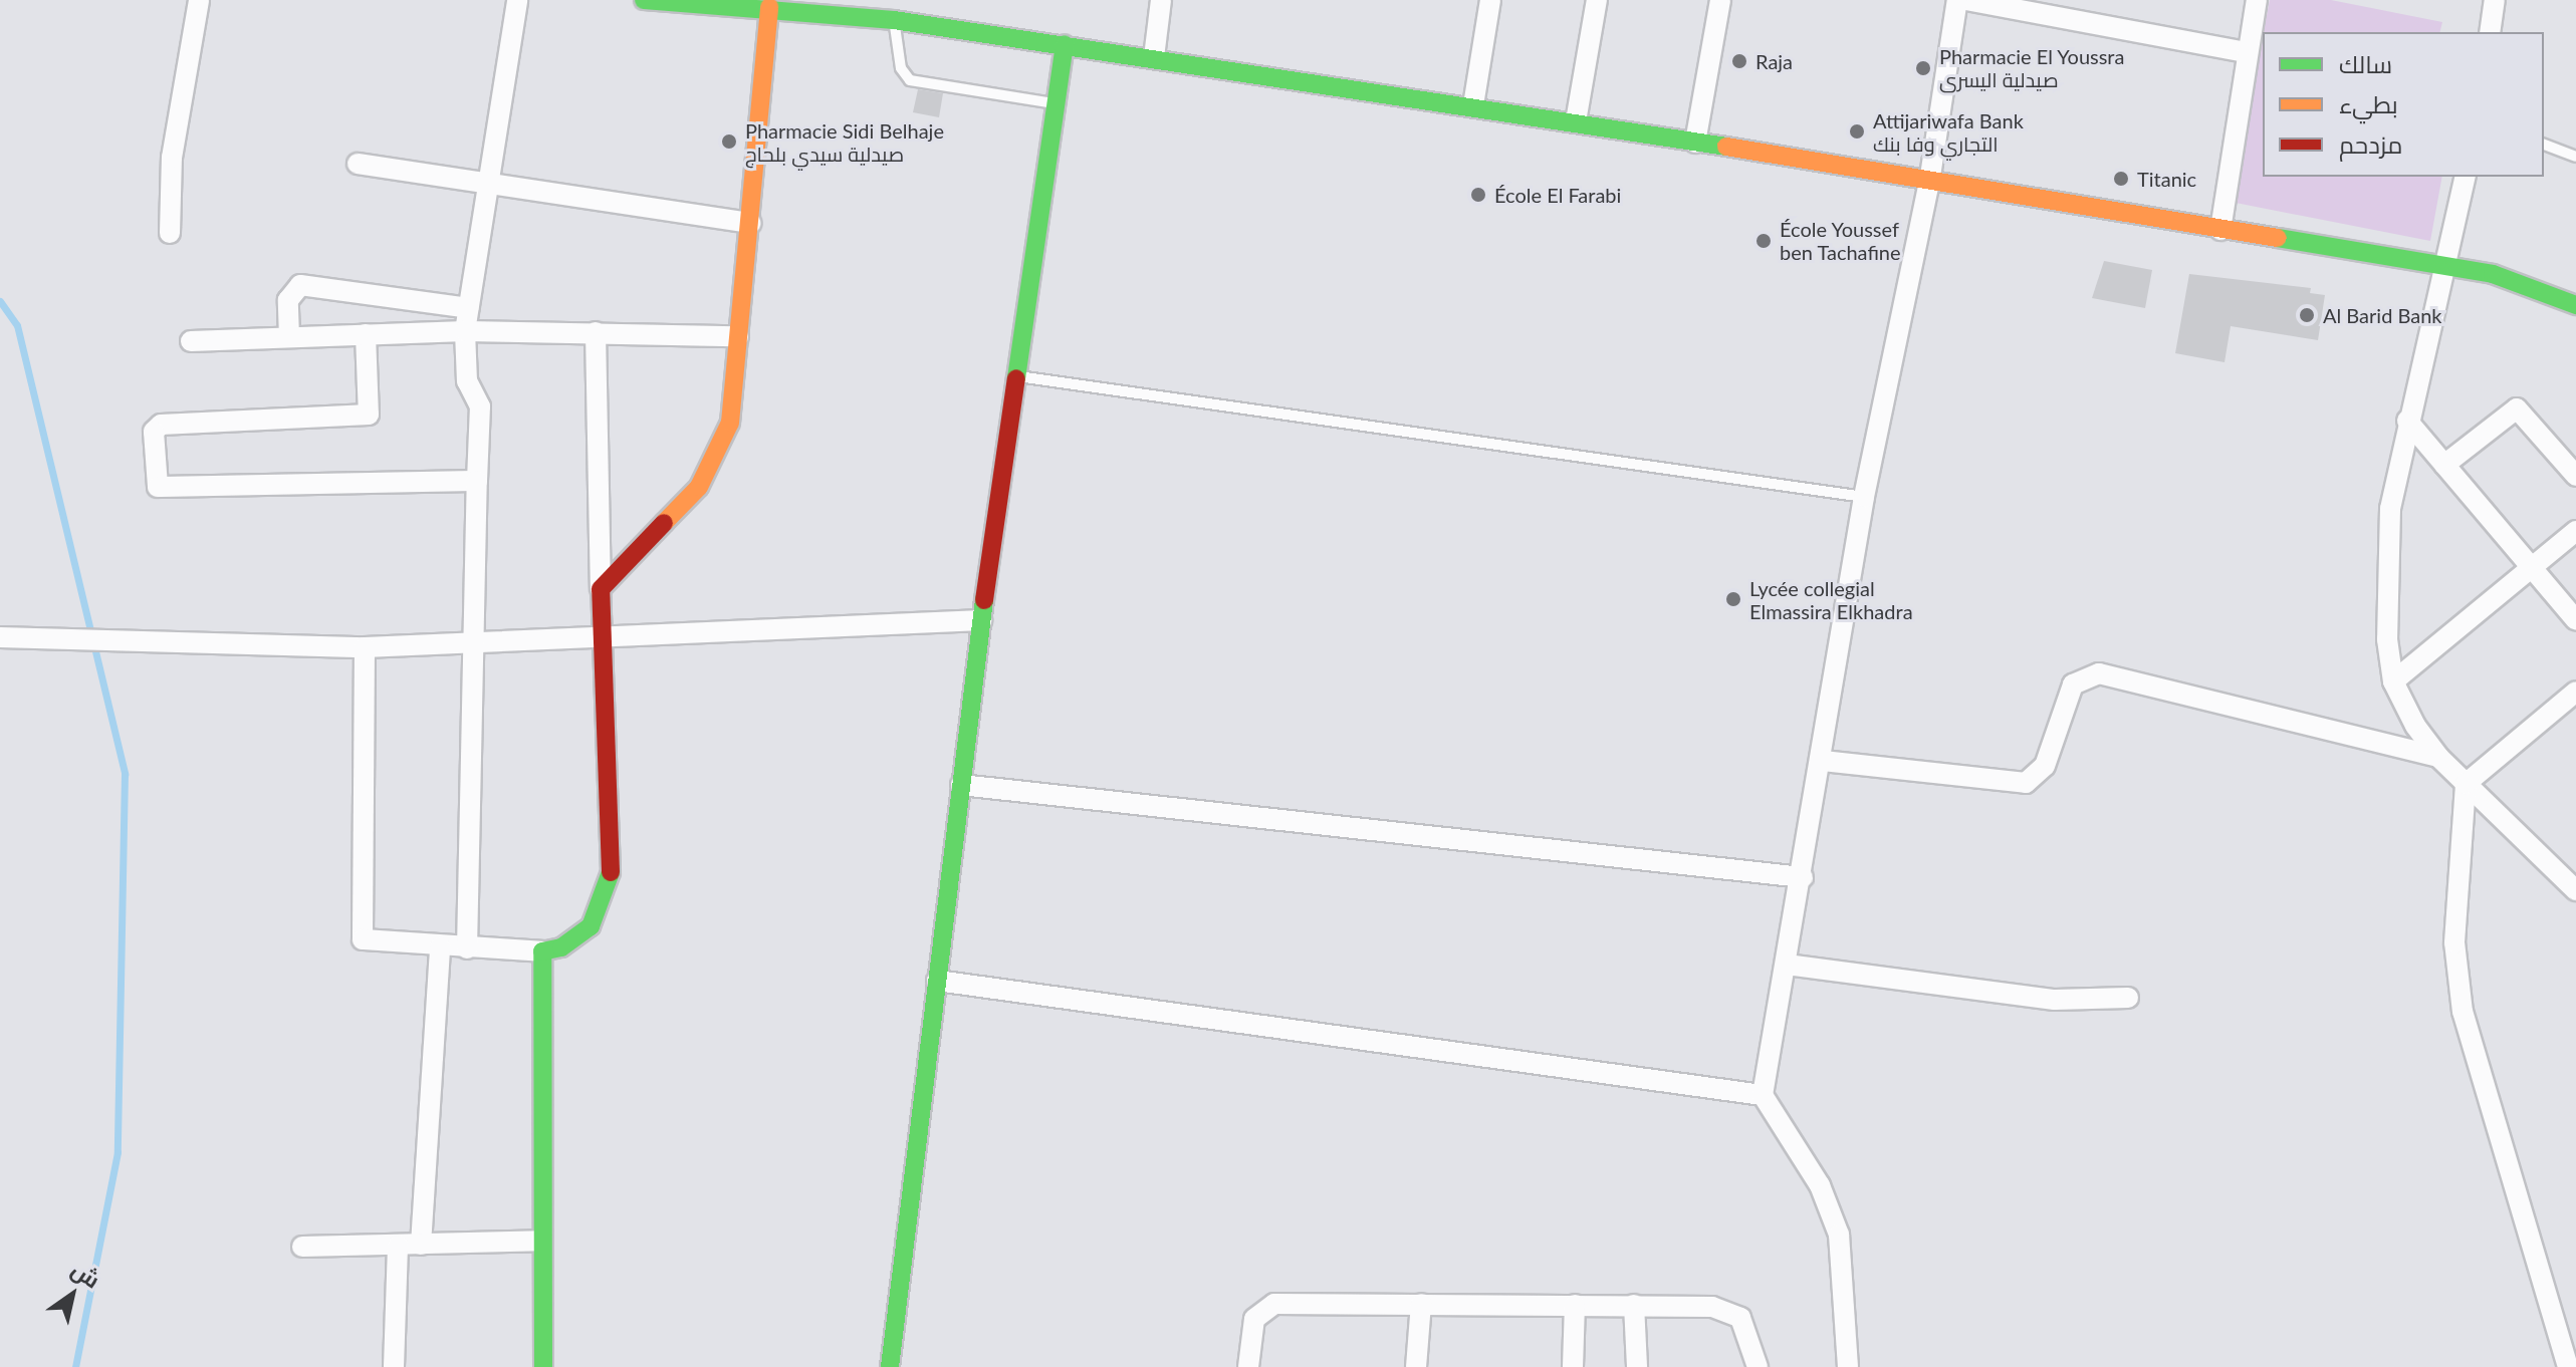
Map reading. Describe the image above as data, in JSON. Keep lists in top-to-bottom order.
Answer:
{
  "places": [
    "Raja",
    "Pharmacie El Youssra صيدلية اليسرى",
    "Attijariwafa Bank التجاري وفا بنك",
    "Pharmacie Sidi Belhaje صيدلية سيدي بلحاج",
    "Titanic",
    "École El Farabi",
    "École Youssef ben Tachafine",
    "Al Barid Bank",
    "Lycée collegial Elmassira Elkhadra"
  ],
  "legend": ["سالك", "بطيء", "مزدحم"],
  "north": "top right"
}
